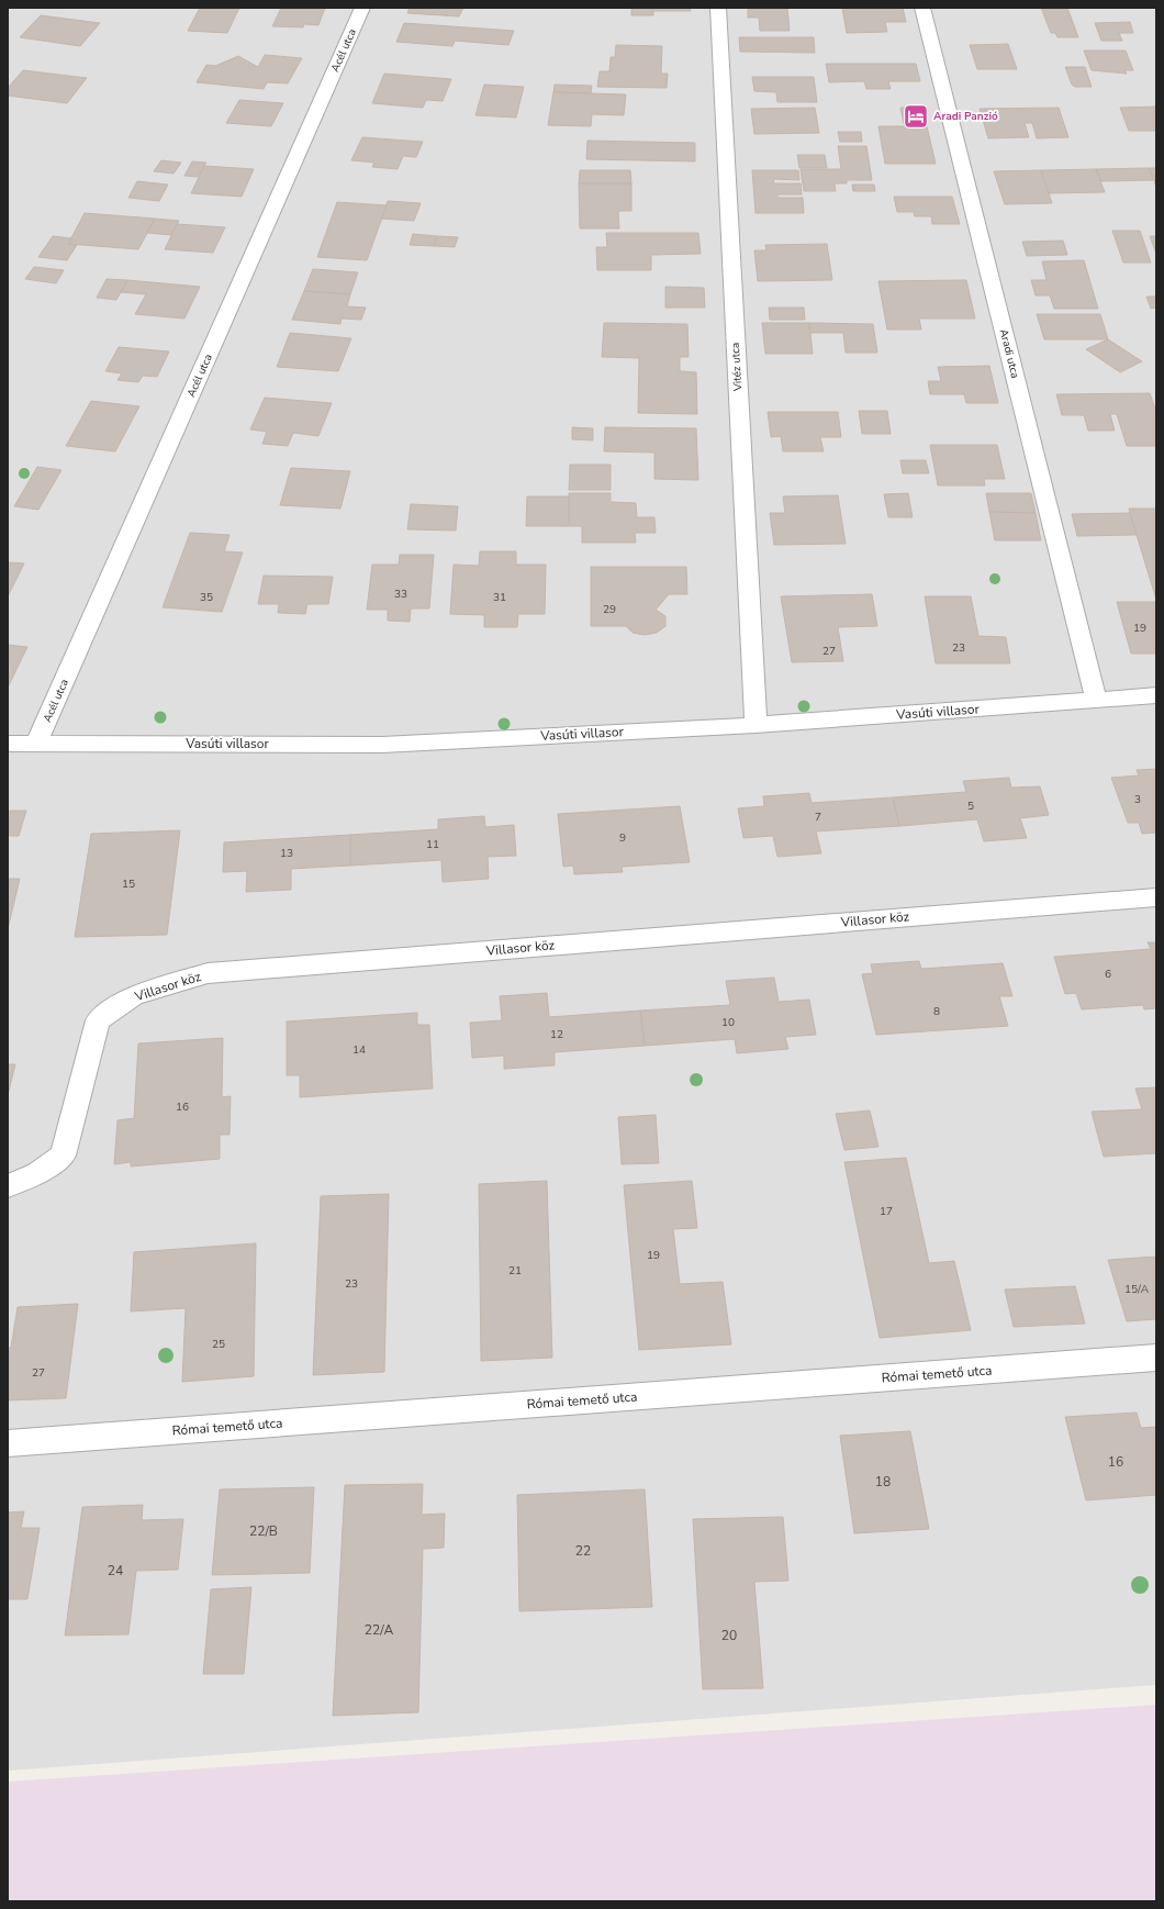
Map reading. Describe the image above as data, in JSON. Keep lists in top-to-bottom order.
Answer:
{
  "streets": {
    "street": [
      "Acél utca",
      "Aradi utca",
      "Vitéz utca",
      "Vasúti villasor",
      "Villasor köz",
      "Római temető utca"
    ]
  },
  "crossings": [
    ["Acél utca", "Vasúti villasor"],
    ["Aradi utca", "Vasúti villasor"],
    ["Vitéz utca", "Vasúti villasor"]
  ],
  "places": {
    "hotel": ["Aradi Panzió"]
  },
  "house_numbers": [
    "33",
    "35",
    "31",
    "29",
    "19",
    "23",
    "27",
    "3",
    "5",
    "7",
    "9",
    "11",
    "13",
    "15",
    "6",
    "8",
    "10",
    "12",
    "14",
    "16",
    "17",
    "19",
    "21",
    "23",
    "15/A",
    "25",
    "27",
    "16",
    "18",
    "22/B",
    "22",
    "24",
    "22/A",
    "20"
  ]
}
